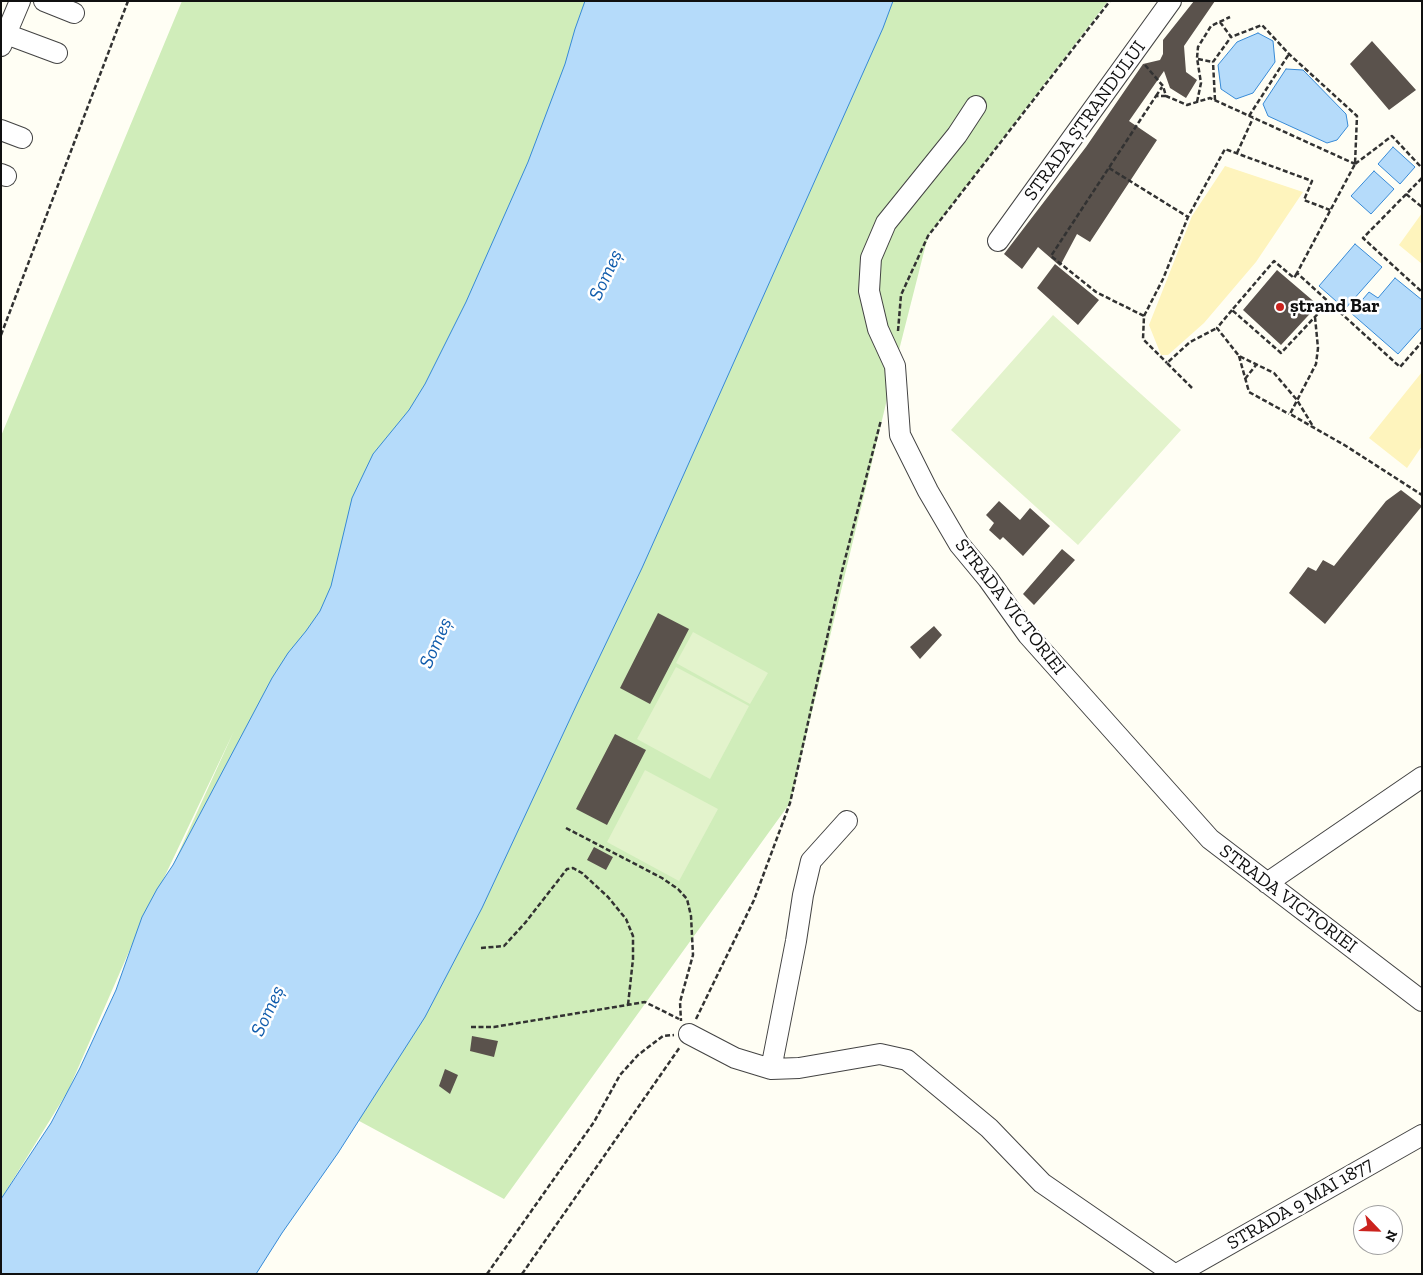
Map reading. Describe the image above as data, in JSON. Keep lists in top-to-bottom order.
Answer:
{
  "streets": {
    "street": ["STRADA ȘTRANDULUI", "STRADA VICTORIEI", "STRADA 9 MAI 1877"]
  },
  "water": ["Someș"],
  "places": ["ștrand Bar"],
  "north": "bottom right"
}
